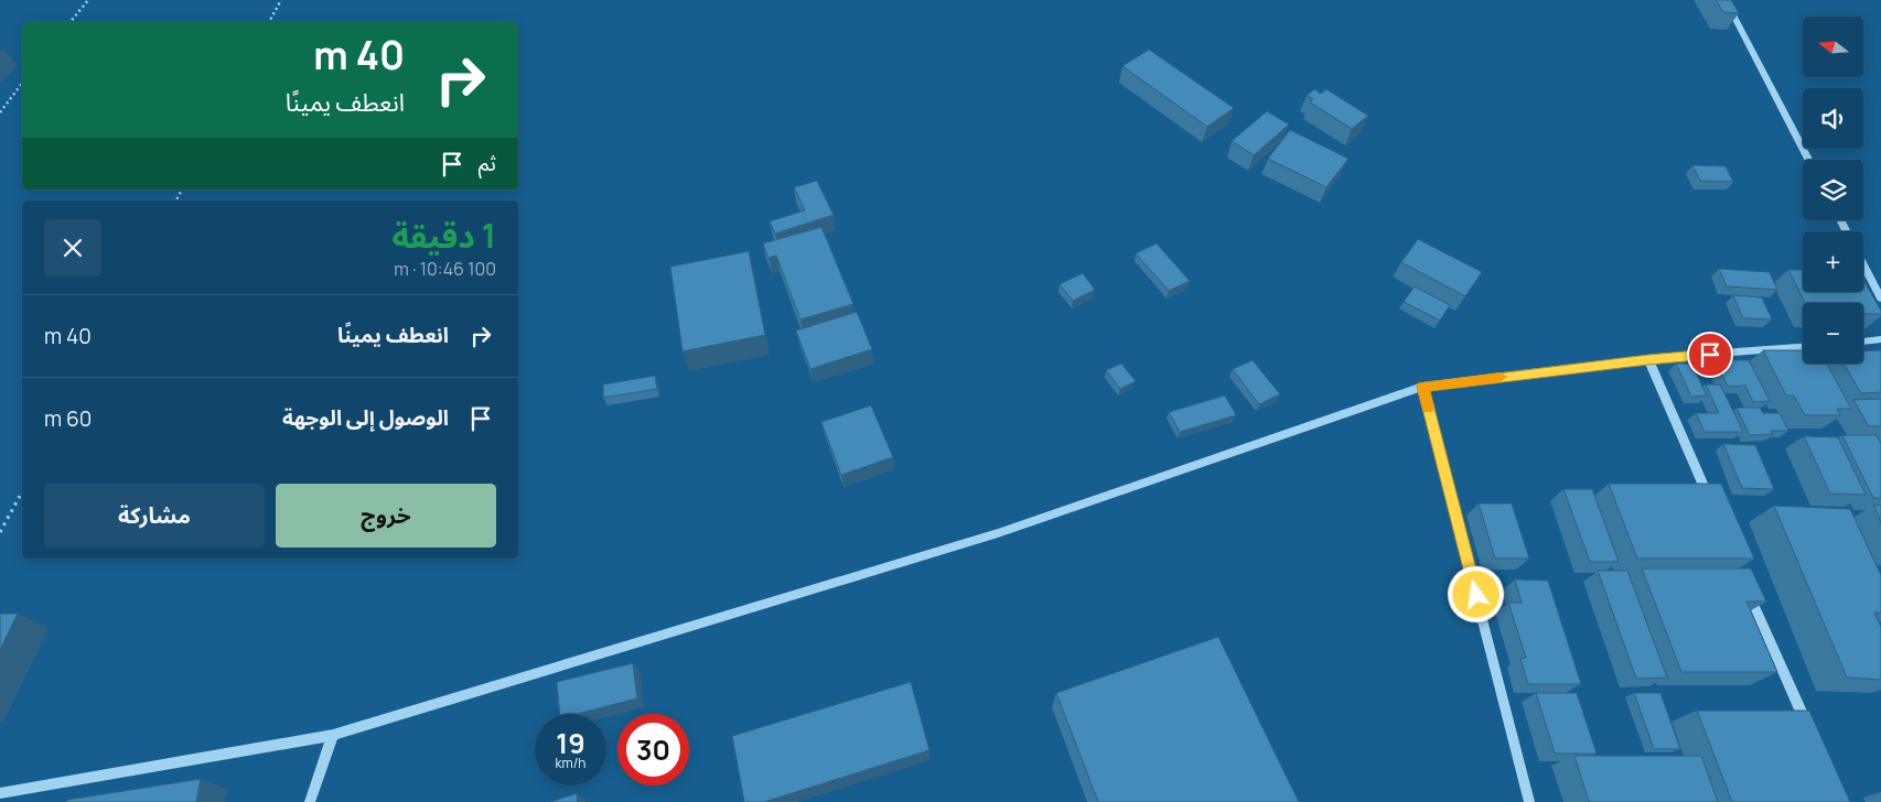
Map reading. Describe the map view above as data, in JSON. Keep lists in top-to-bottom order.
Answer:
{
  "north": "left",
  "page": {
    "map_buttons": ["+", "−"],
    "turn": ["40 m", "انعطف يمينًا"],
    "then": "ثم",
    "heading": ["1 دقيقة", "100 m · 10:46"],
    "list": [
      {
        "name": "انعطف يمينًا",
        "value": "40 m"
      },
      {
        "name": "الوصول إلى الوجهة",
        "value": "60 m"
      }
    ],
    "buttons": ["خروج", "مشاركة"],
    "speed": "19 km/h",
    "limit": "30"
  }
}
